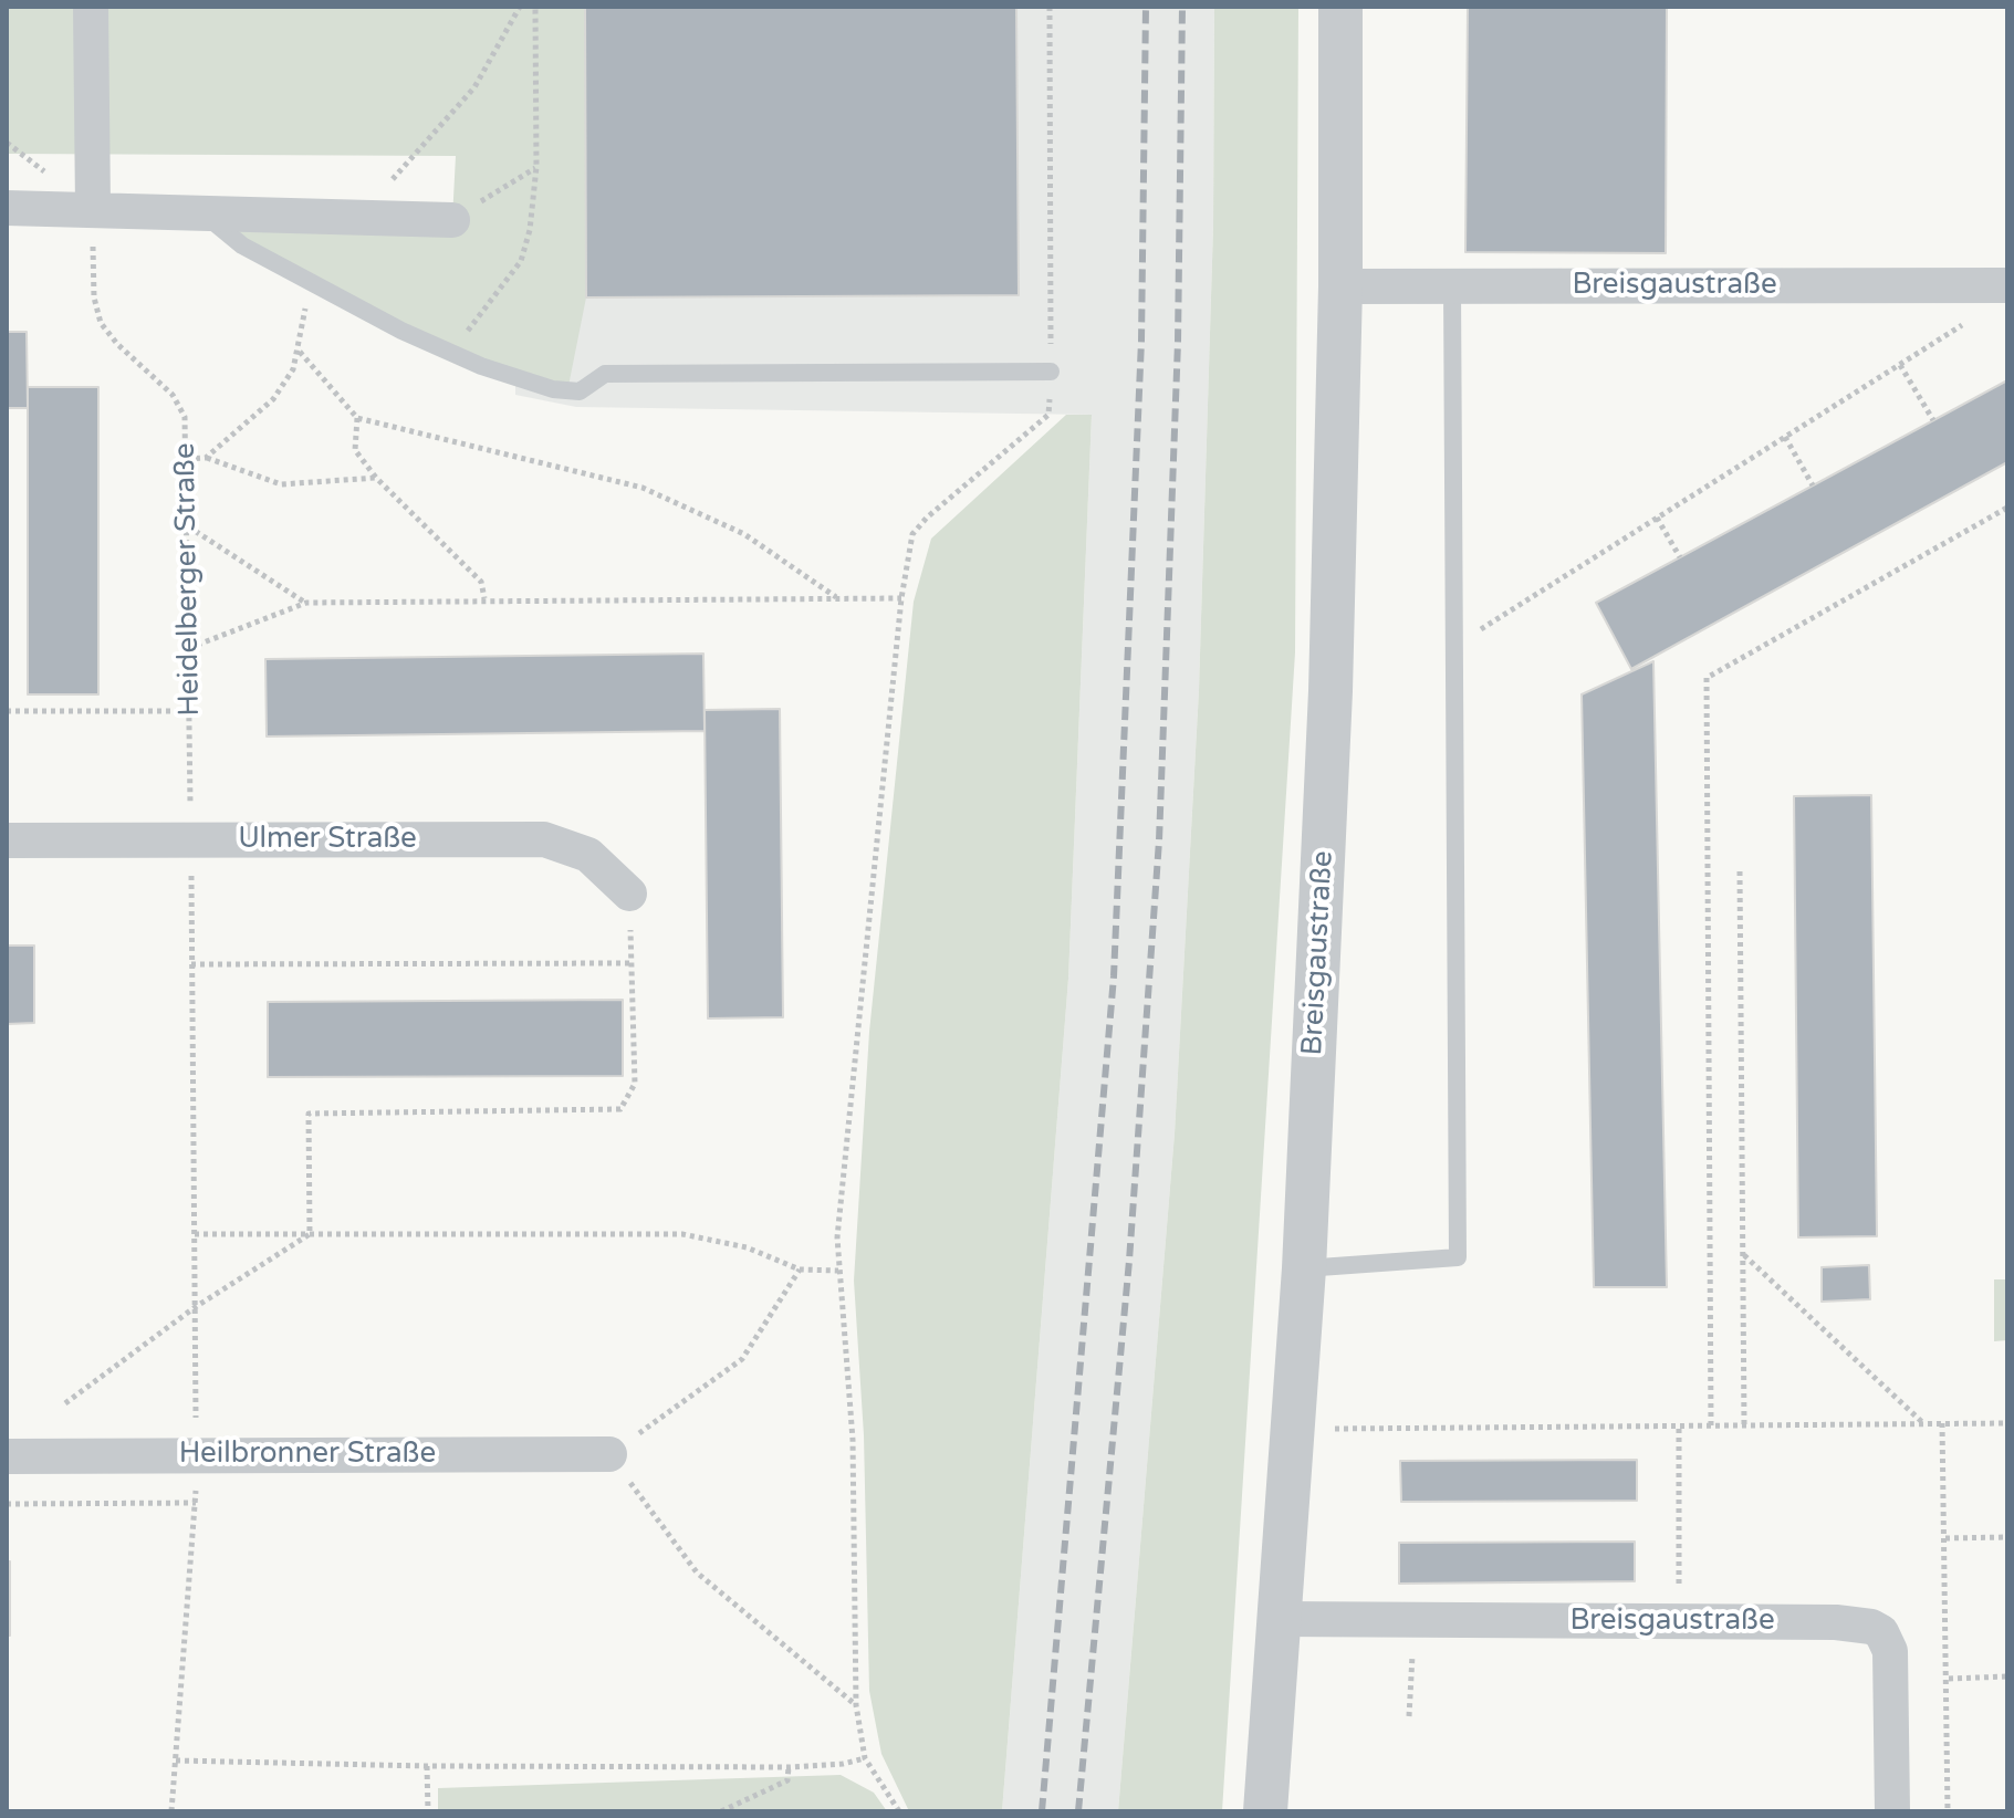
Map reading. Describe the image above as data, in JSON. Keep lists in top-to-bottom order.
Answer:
{
  "streets": {
    "street": ["Breisgaustraße", "Ulmer Straße", "Heilbronner Straße"],
    "path": ["Heidelberger Straße"]
  }
}
